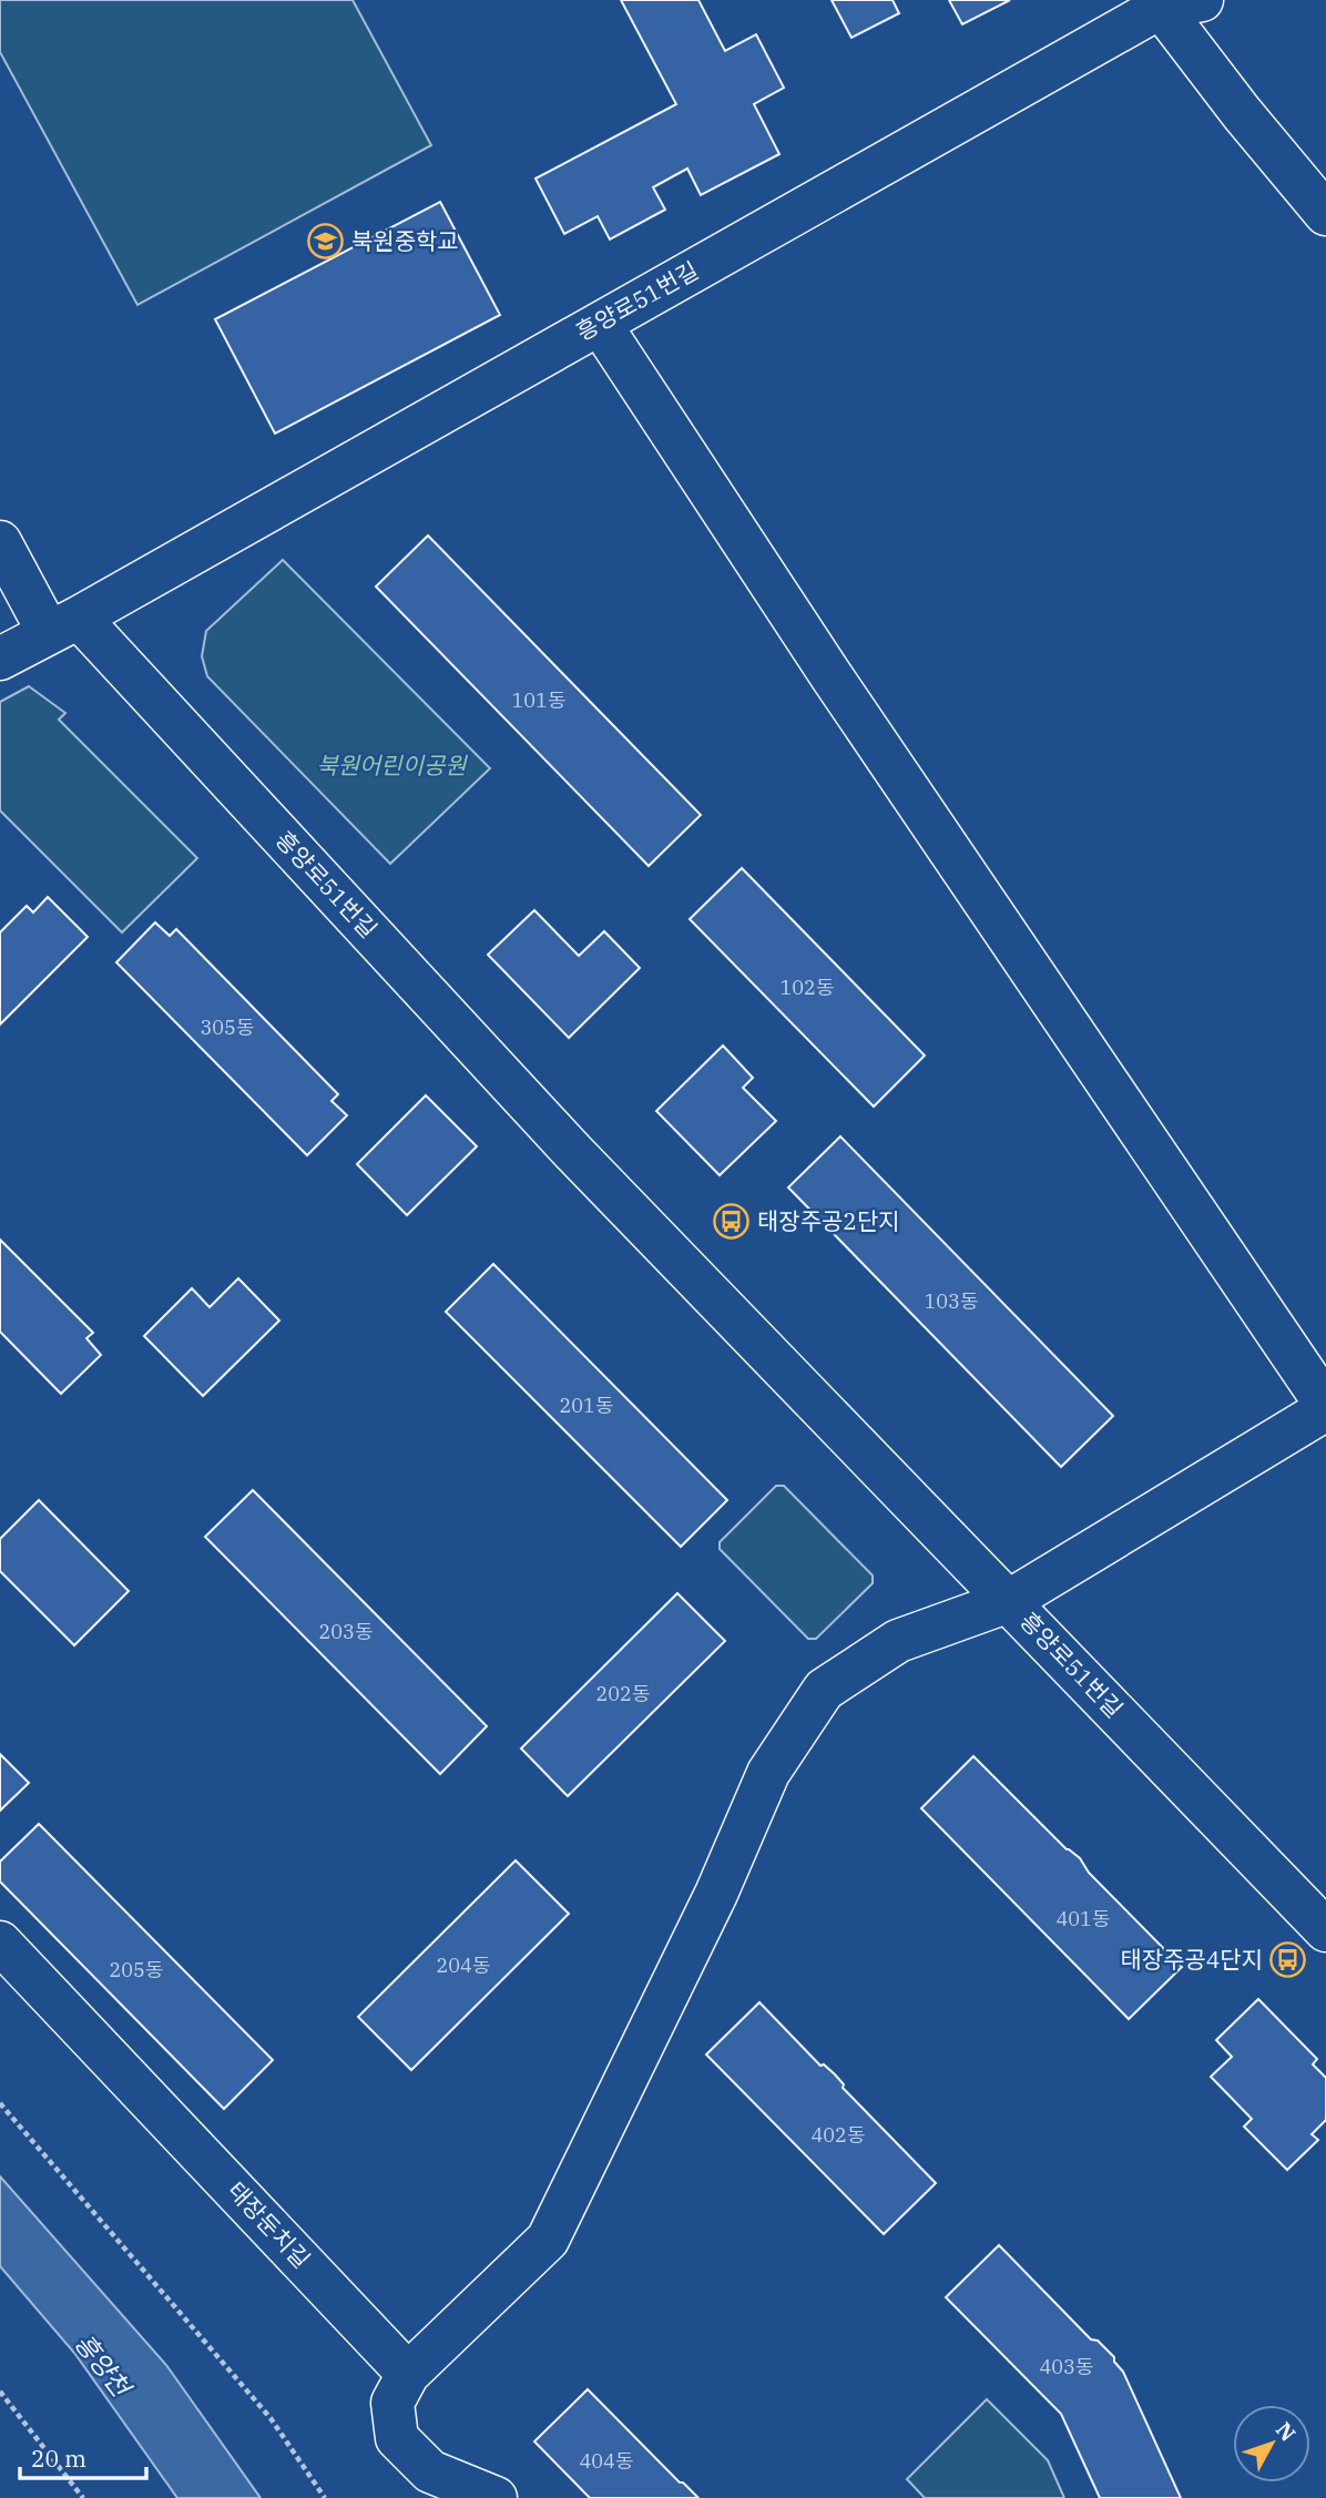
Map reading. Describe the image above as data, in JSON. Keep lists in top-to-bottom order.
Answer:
{
  "streets": {
    "street": ["흥양로51번길", "태장둔치길"]
  },
  "water": ["흥양천"],
  "parks": ["북원어린이공원"],
  "places": {
    "school or university": ["북원중학교"],
    "bus stop": ["태장주공2단지", "태장주공4단지"]
  },
  "house_numbers": [
    "101동",
    "102동",
    "305동",
    "103동",
    "201동",
    "203동",
    "202동",
    "401동",
    "204동",
    "205동",
    "402동",
    "403동",
    "404동"
  ],
  "scale_bar": "20 m",
  "north": "top right"
}
